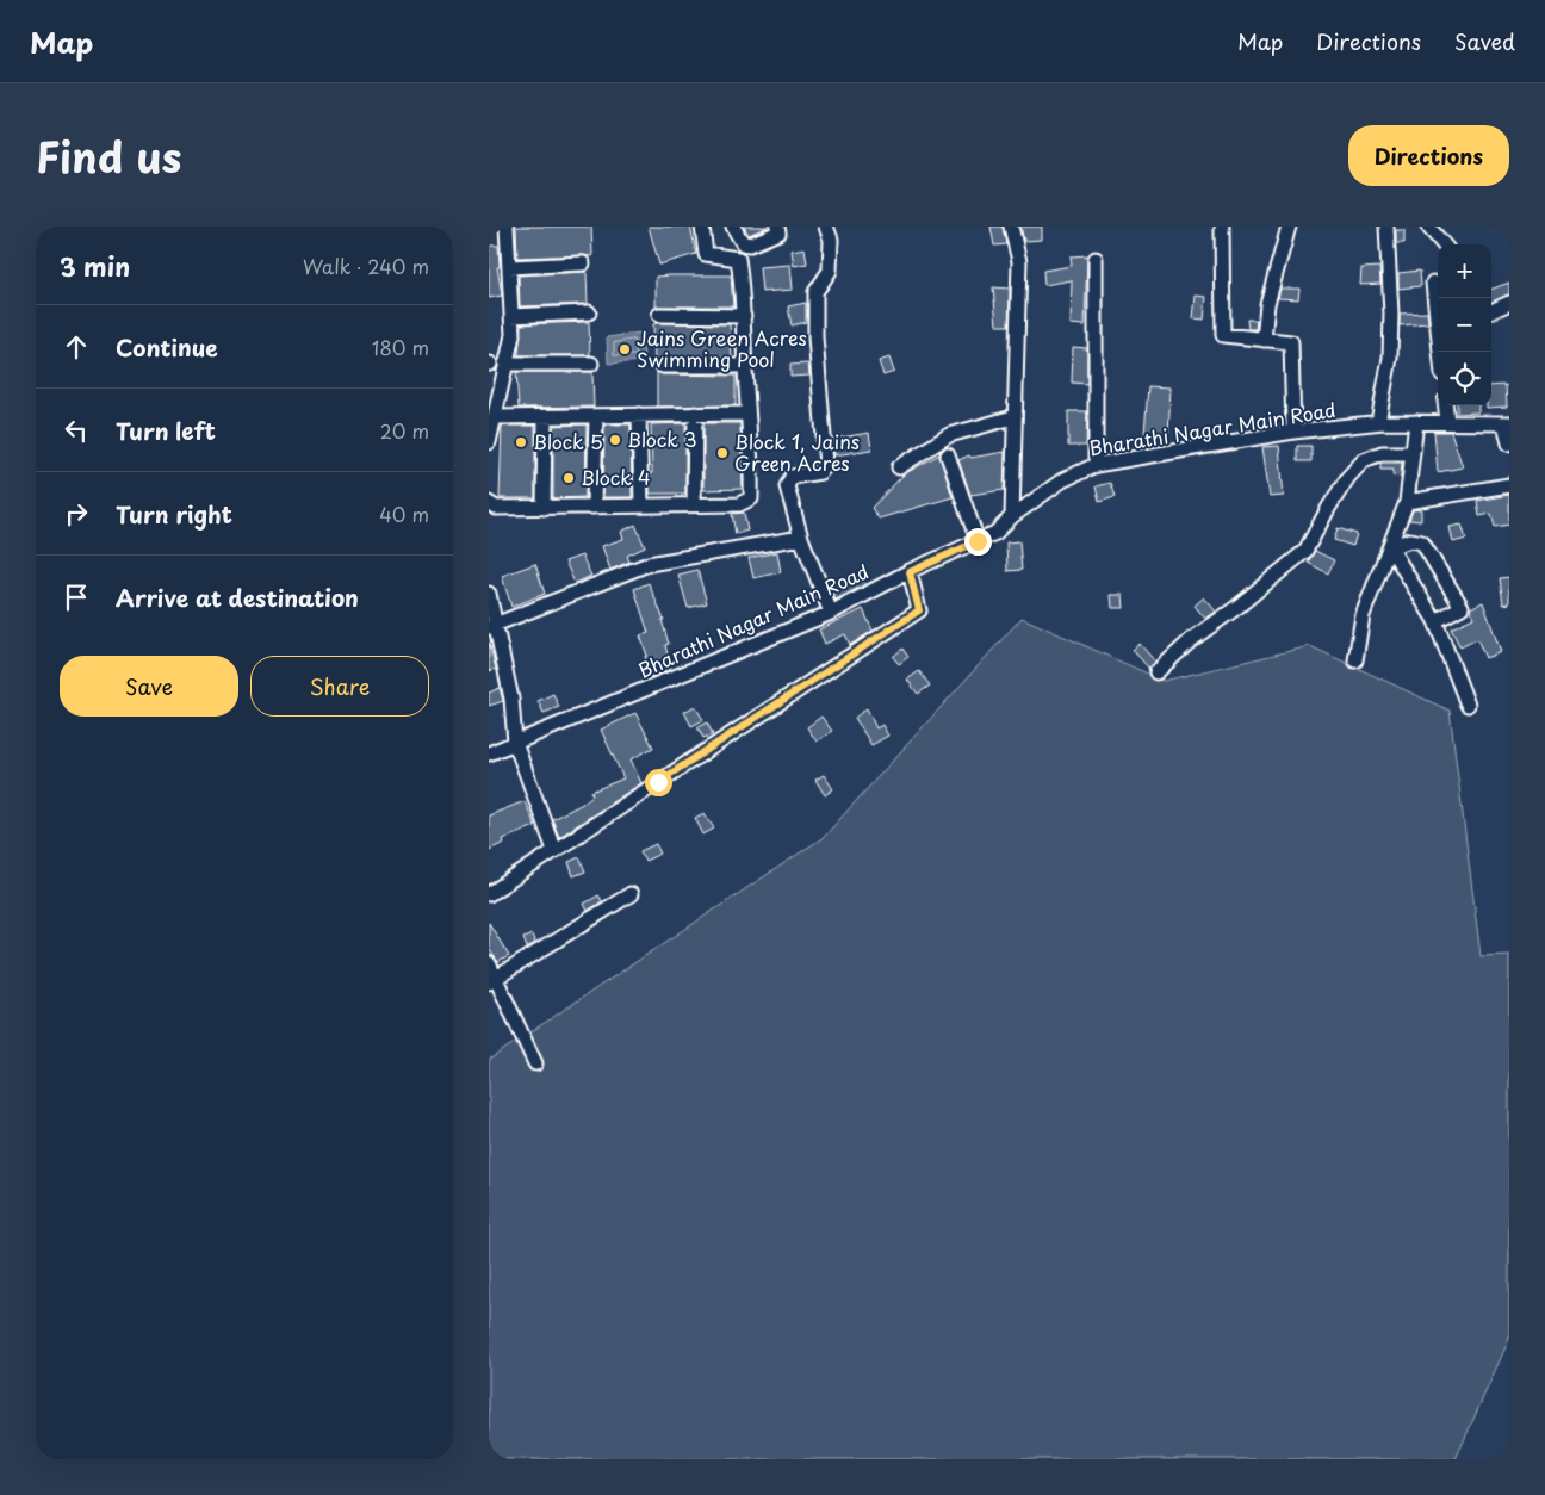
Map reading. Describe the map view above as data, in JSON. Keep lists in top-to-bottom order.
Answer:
{
  "streets": {
    "street": ["Bharathi Nagar Main Road"]
  },
  "places": [
    "Jains Green Acres Swimming Pool",
    "Block 3",
    "Block 5",
    "Block 1, Jains Green Acres",
    "Block 4"
  ],
  "page": {
    "header": "Map",
    "nav": ["Map", "Directions", "Saved"],
    "title": "Find us",
    "buttons": [
      "Directions",
      ["Save", "Share"]
    ],
    "heading": ["3 min", "Walk · 240 m"],
    "map_buttons": ["+", "−"],
    "list": [
      ["Continue", "180 m"],
      ["Turn left", "20 m"],
      ["Turn right", "40 m"],
      "Arrive at destination"
    ]
  }
}
